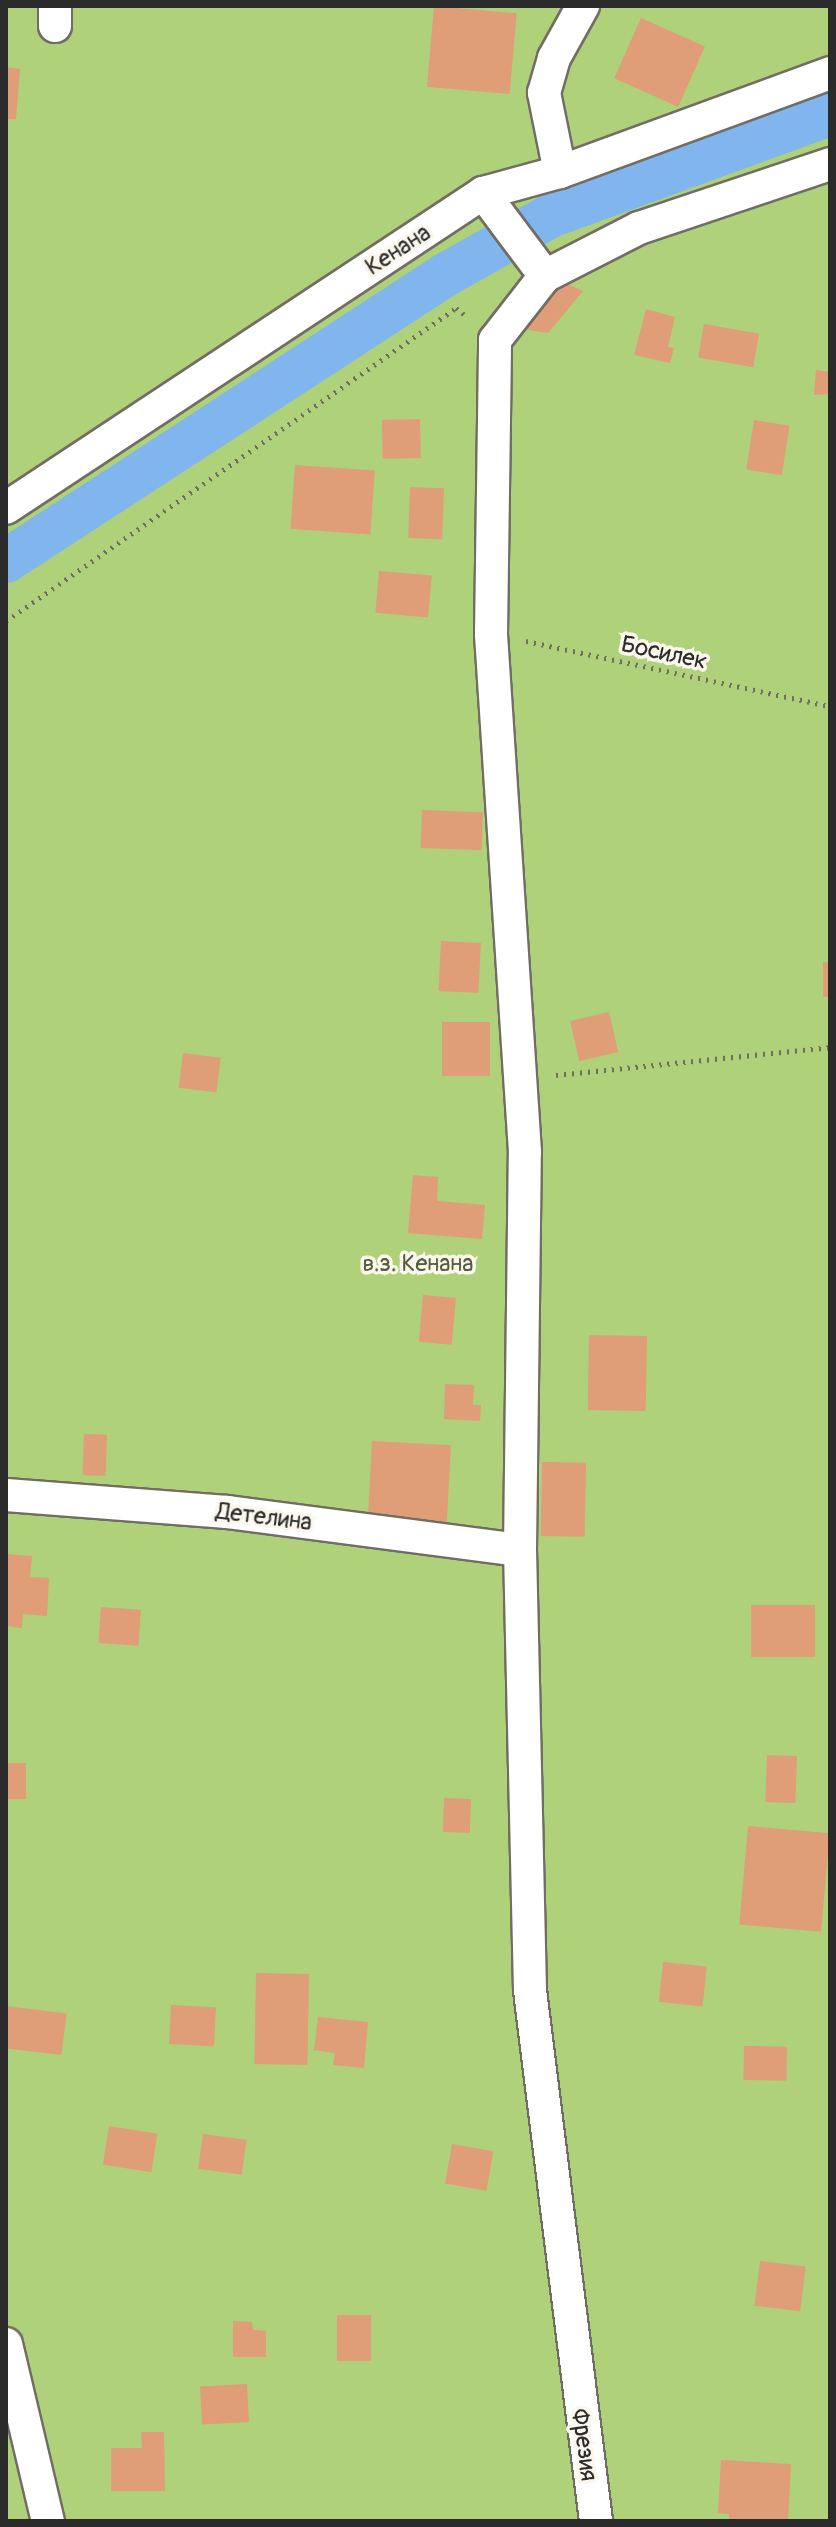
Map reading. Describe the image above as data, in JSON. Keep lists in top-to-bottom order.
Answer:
{
  "streets": {
    "street": ["Кенана", "Детелина", "Фрезия"],
    "path": ["Босилек"]
  },
  "crossings": [
    ["Босилек", "Фрезия"],
    ["Детелина", "Фрезия"]
  ],
  "parks": ["в.з. Кенана"]
}
